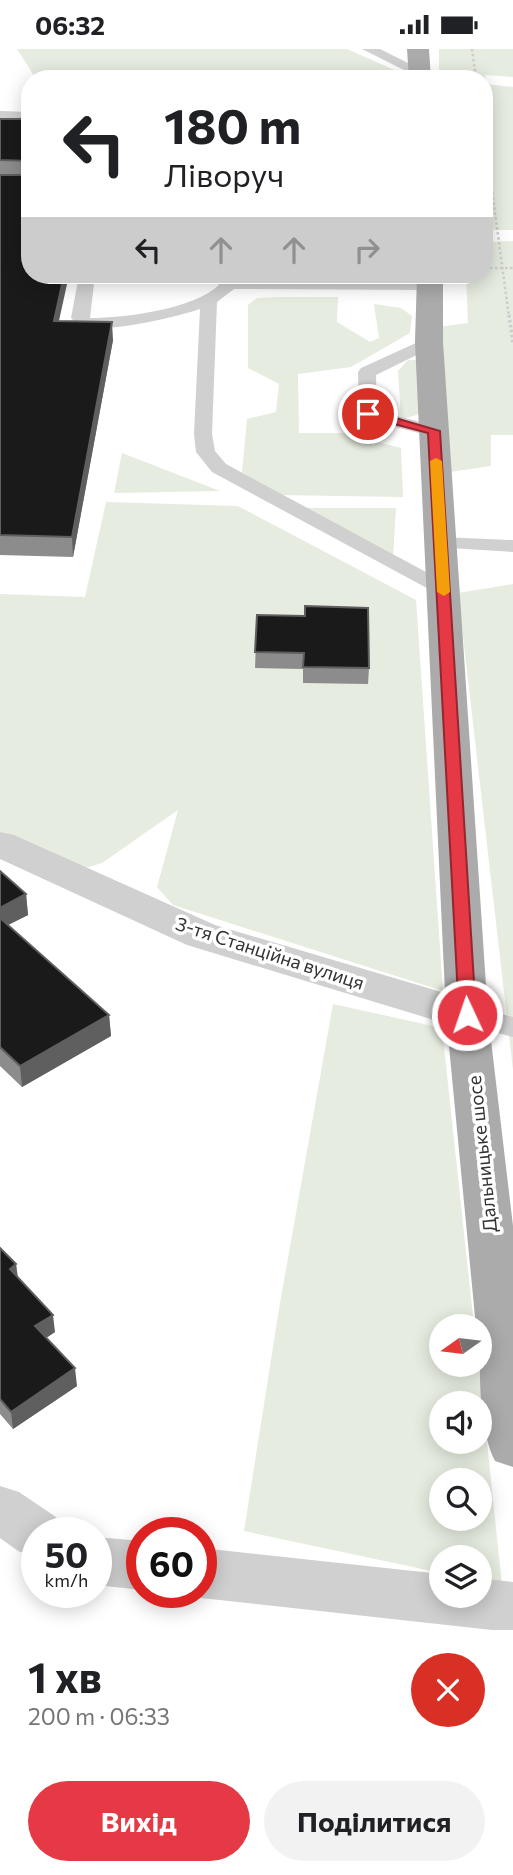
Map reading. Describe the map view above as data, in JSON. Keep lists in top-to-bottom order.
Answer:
{
  "streets": {
    "main road": ["Дальницьке шосе"],
    "street": ["3-тя Станційна вулиця"]
  },
  "crossings": [
    ["3-тя Станційна вулиця", "Дальницьке шосе"]
  ],
  "north": "left",
  "page": {
    "status": "06:32",
    "turn": ["180 m", "Ліворуч"],
    "speed": "50 km/h",
    "limit": "60",
    "heading": ["1 хв", "200 m · 06:33"],
    "buttons": ["Вихід", "Поділитися"]
  }
}
